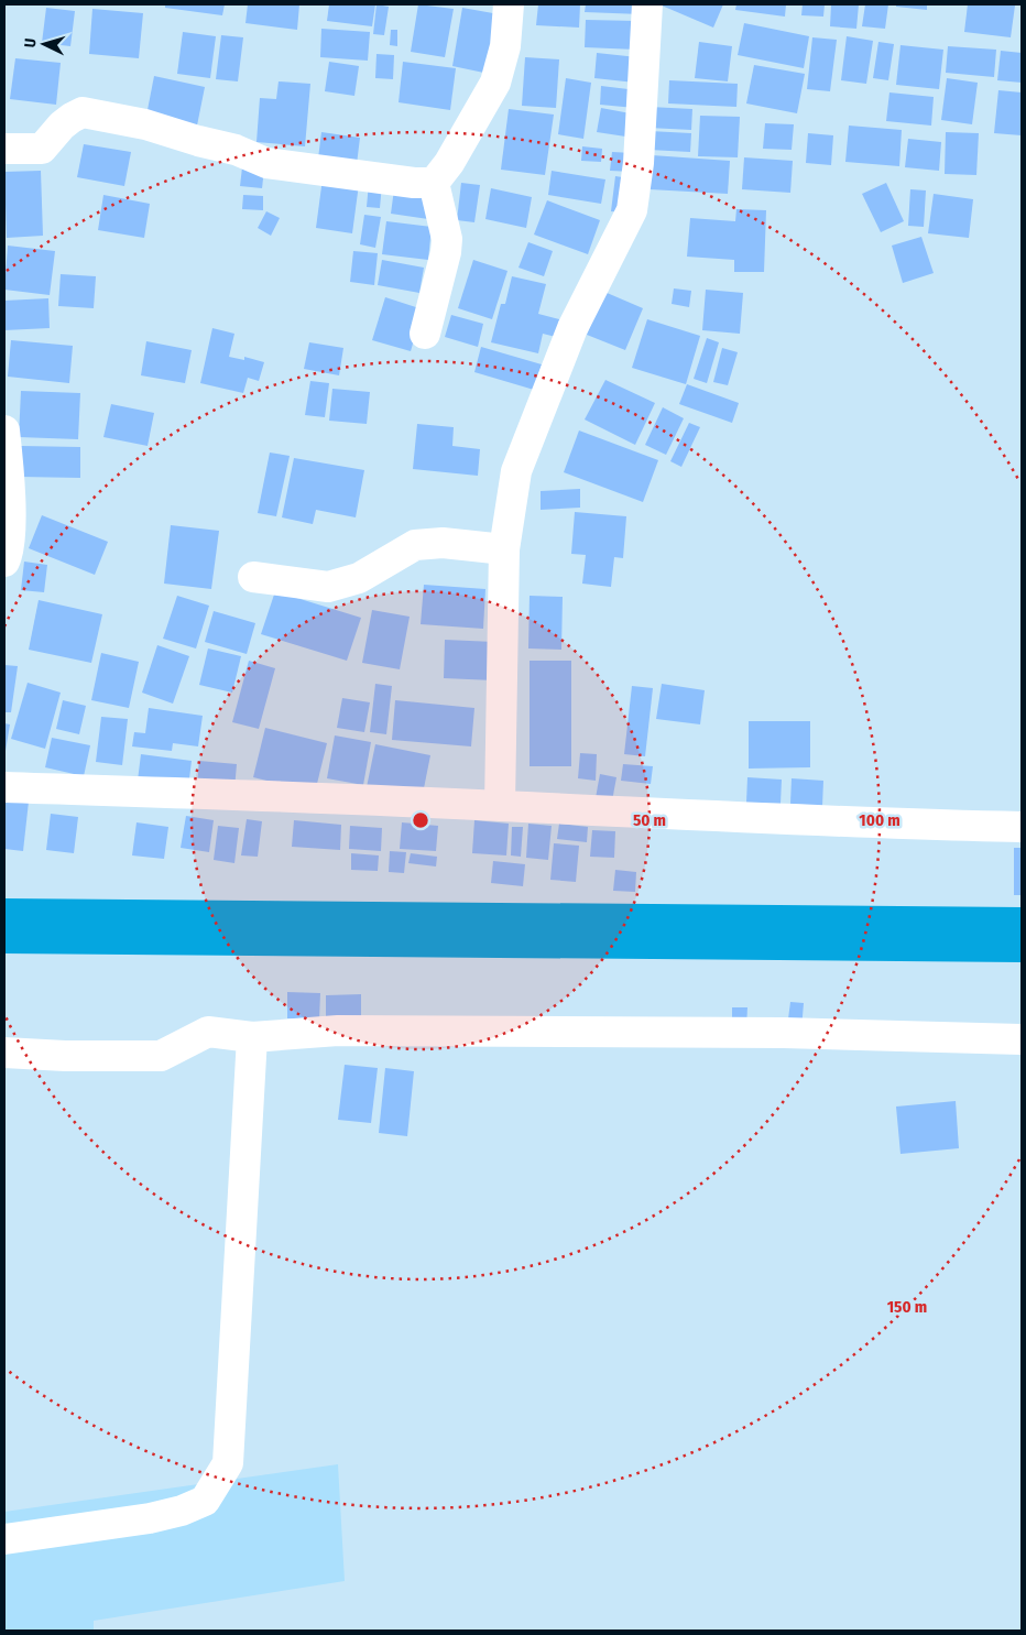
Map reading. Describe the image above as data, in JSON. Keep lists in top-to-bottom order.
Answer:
{
  "north": "left",
  "rings": ["50 m", "100 m", "150 m"]
}
